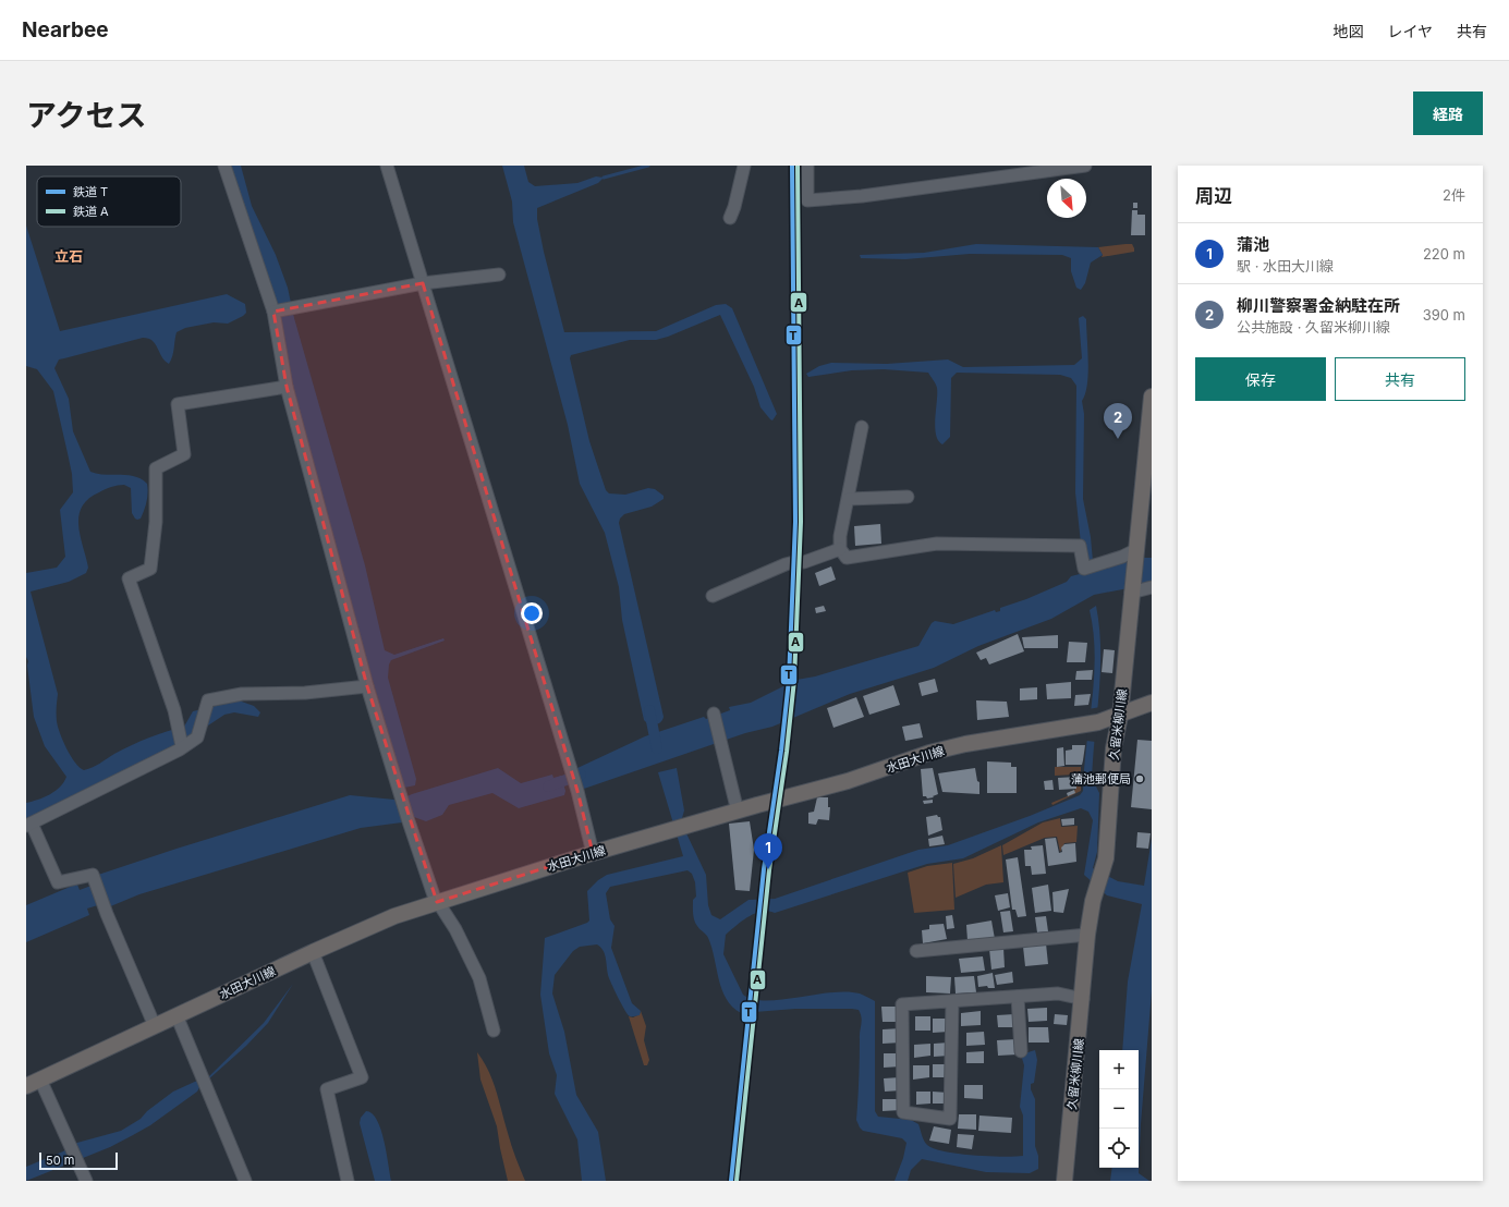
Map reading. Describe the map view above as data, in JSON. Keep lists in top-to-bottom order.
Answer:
{
  "streets": {
    "main road": ["久留米柳川線", "水田大川線"]
  },
  "crossings": [
    ["久留米柳川線", "水田大川線"]
  ],
  "districts": ["立石"],
  "places": ["蒲池郵便局"],
  "lines": ["rail line T", "rail line A"],
  "legend": ["鉄道 T", "鉄道 A"],
  "scale_bar": "50 m",
  "north": "bottom right",
  "page": {
    "header": "Nearbee",
    "nav": ["地図", "レイヤ", "共有"],
    "title": "アクセス",
    "buttons": [
      "経路",
      ["保存", "共有"]
    ],
    "heading": ["周辺", "2件"],
    "list": [
      {
        "mark": "1",
        "name": "蒲池",
        "note": "駅 · 水田大川線",
        "value": "220 m"
      },
      {
        "mark": "2",
        "name": "柳川警察署金納駐在所",
        "note": "公共施設 · 久留米柳川線",
        "value": "390 m"
      }
    ],
    "pins": ["2", "1"],
    "map_buttons": ["+", "−"],
    "scale": "50 m"
  }
}
